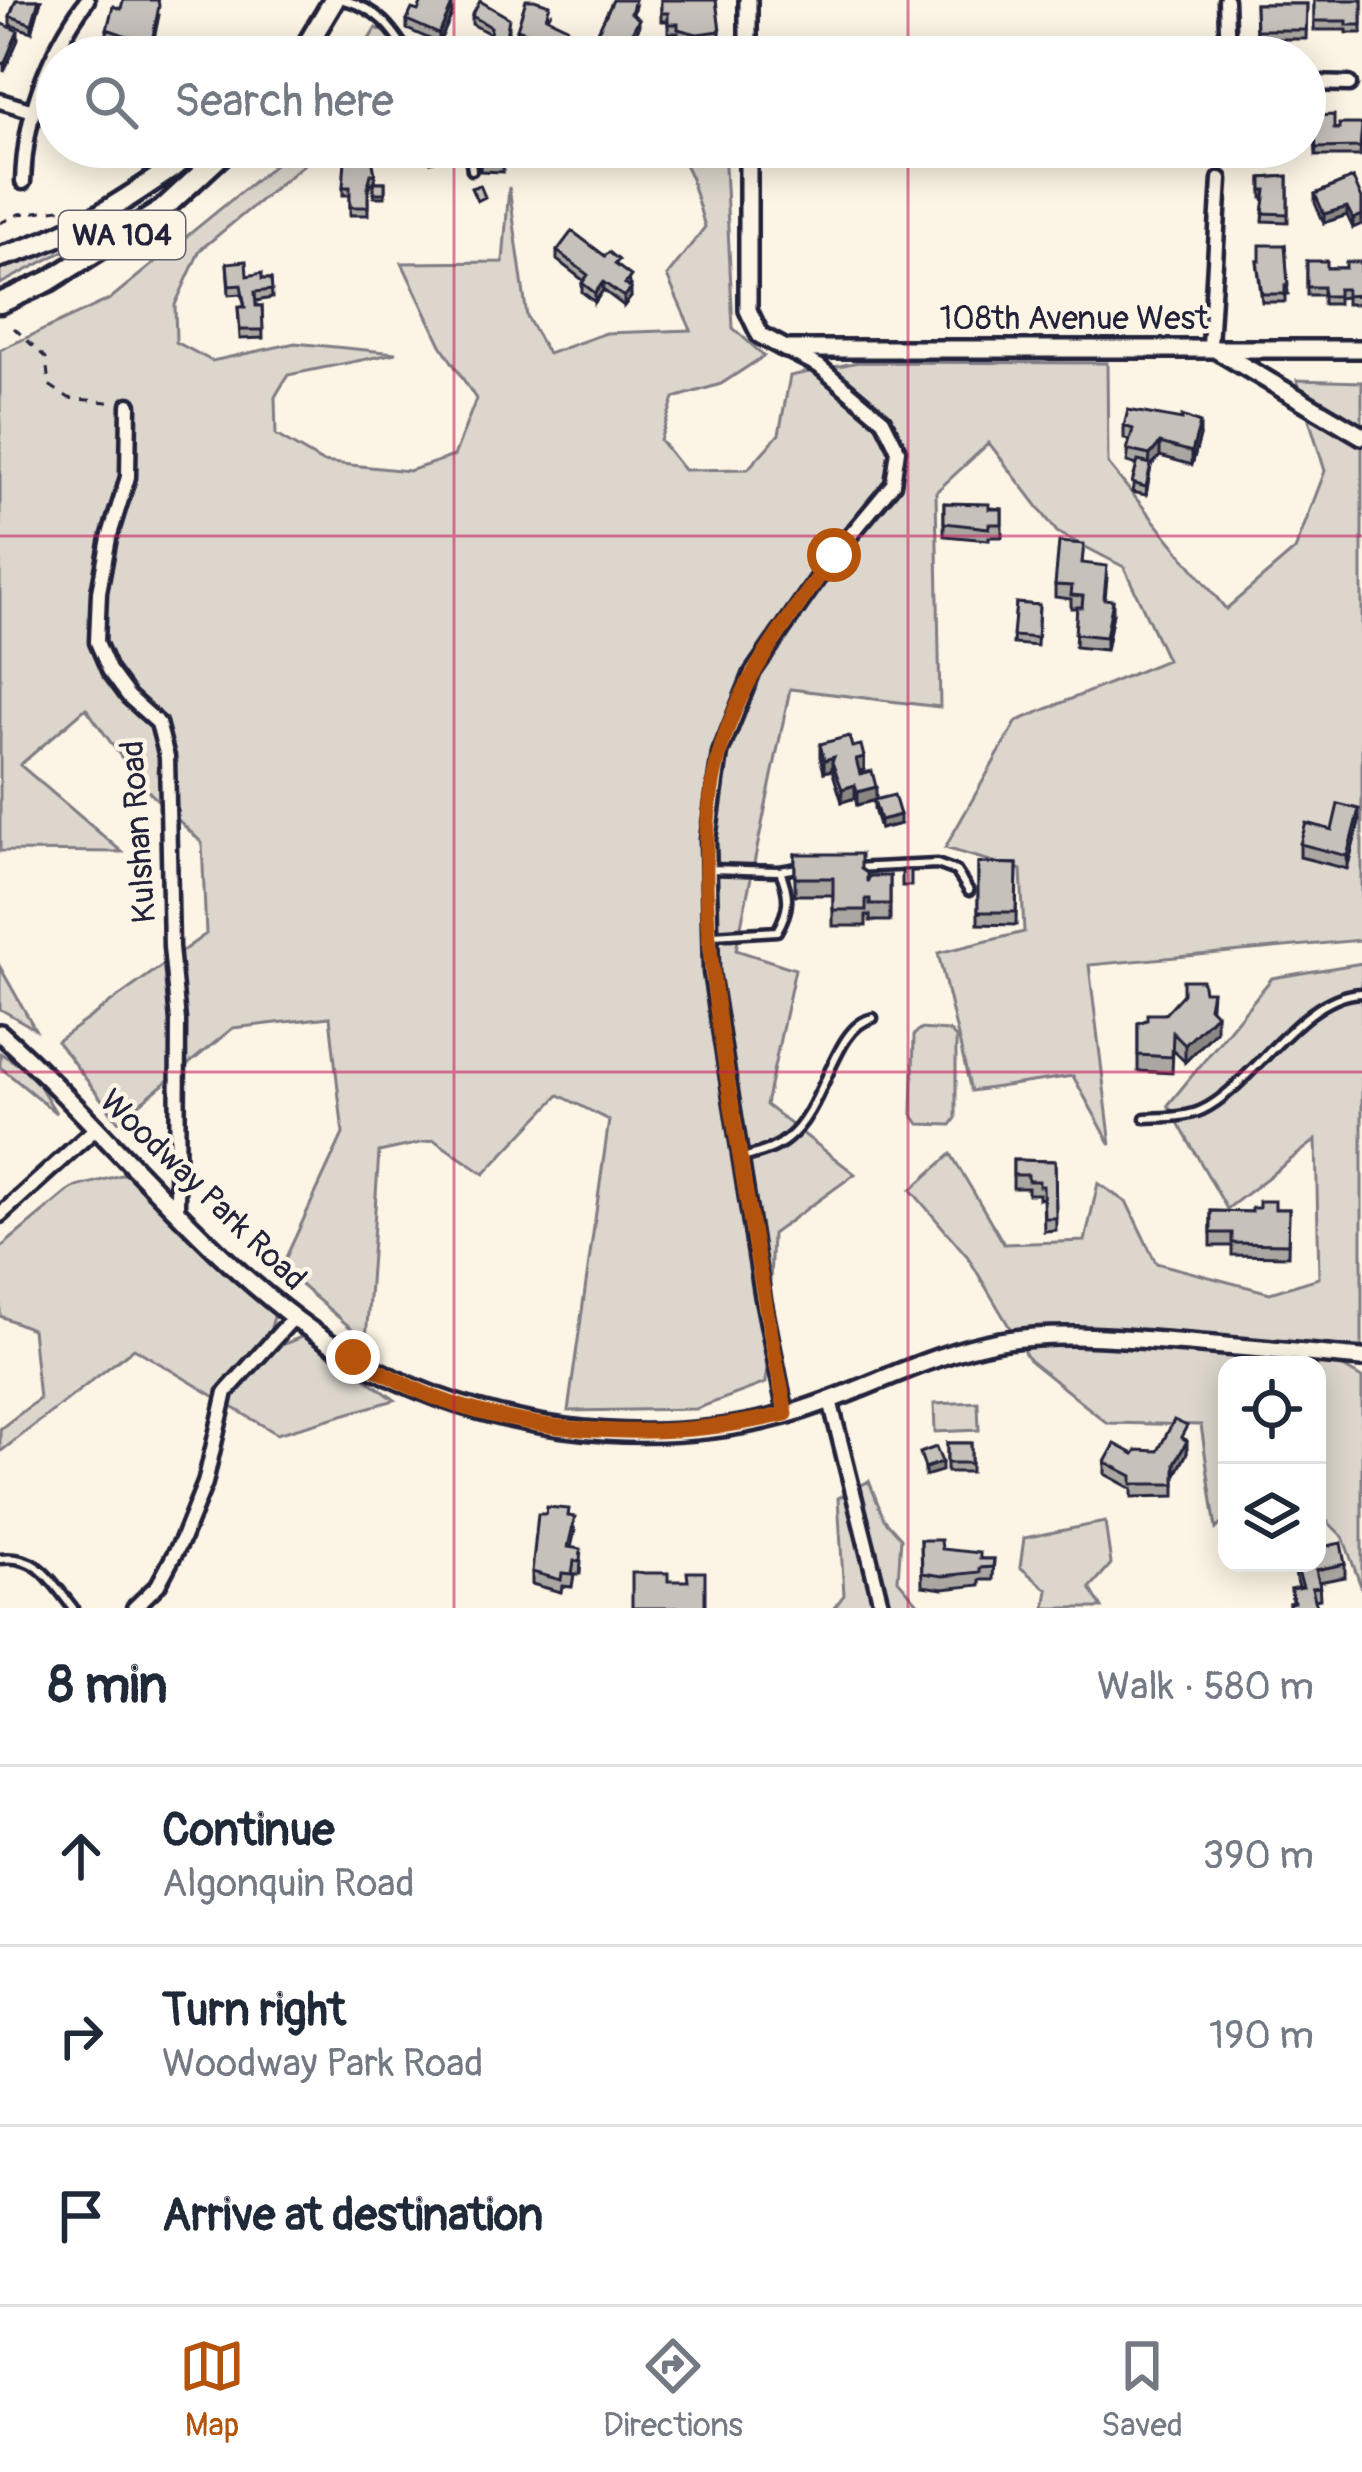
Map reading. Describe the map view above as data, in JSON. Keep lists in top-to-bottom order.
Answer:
{
  "streets": {
    "main road": ["WA 104"],
    "street": ["108th Avenue West", "Kulshan Road", "Woodway Park Road"]
  },
  "crossings": [
    ["Kulshan Road", "Woodway Park Road"]
  ],
  "page": {
    "search": "Search here",
    "heading": ["8 min", "Walk · 580 m"],
    "list": [
      ["Continue", "Algonquin Road", "390 m"],
      ["Turn right", "Woodway Park Road", "190 m"],
      "Arrive at destination"
    ],
    "nav": ["Map", "Directions", "Saved"]
  }
}
